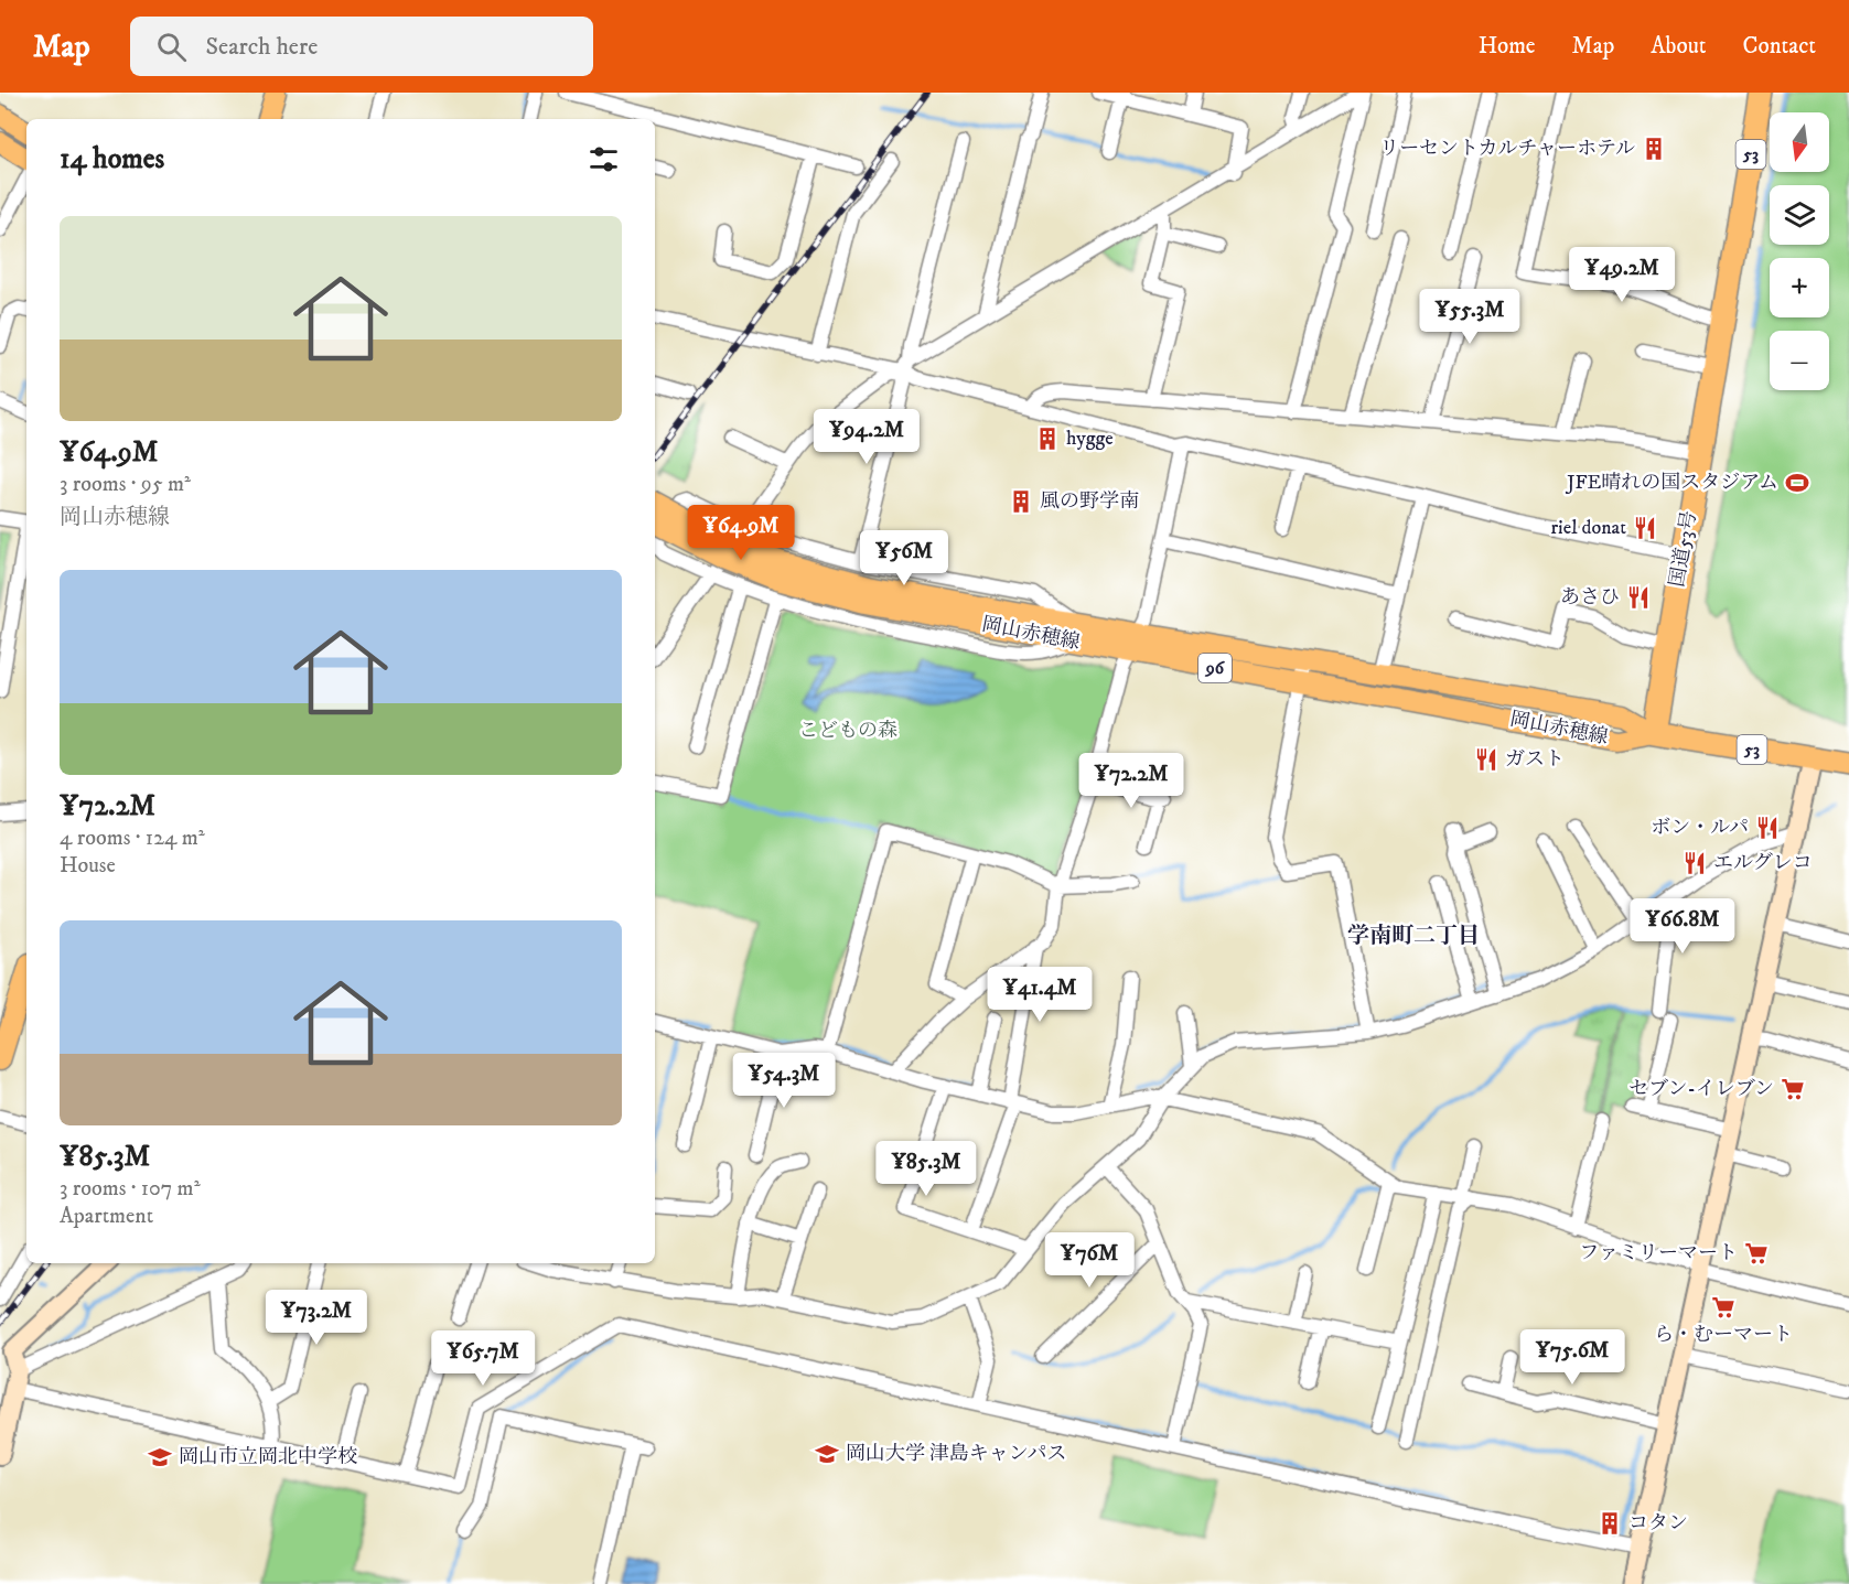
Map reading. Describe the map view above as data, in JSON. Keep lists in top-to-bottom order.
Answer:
{
  "streets": {
    "highway": ["53", "国道53号"],
    "main road": ["岡山赤穂線", "96"]
  },
  "crossings": [
    ["53", "国道53号"],
    ["53", "岡山赤穂線"],
    ["国道53号", "岡山赤穂線"]
  ],
  "districts": ["学南町二丁目"],
  "parks": ["こどもの森"],
  "places": {
    "building": [
      "リーセントカルチャーホテル",
      "hygge",
      "風の野学南",
      "コタン"
    ],
    "sports": ["JFE晴れの国スタジアム"],
    "restaurant": [
      "riel donat",
      "あさひ",
      "ガスト",
      "ボン・ルパ",
      "エルグレコ"
    ],
    "supermarket": ["セブン-イレブン", "ファミリーマート", "ら・むーマート"],
    "school or university": ["岡山大学 津島キャンパス", "岡山市立岡北中学校"]
  },
  "north": "bottom",
  "page": {
    "header": "Map",
    "search": "Search here",
    "nav": [
      "Home",
      "Map",
      "About",
      "Contact"
    ],
    "map_buttons": ["+", "−"],
    "heading": "14 homes",
    "list": [
      {
        "name": "¥64.9M",
        "note": "3 rooms · 95 m² · 岡山赤穂線"
      },
      {
        "name": "¥72.2M",
        "note": "4 rooms · 124 m² · House"
      },
      {
        "name": "¥85.3M",
        "note": "3 rooms · 107 m² · Apartment"
      }
    ],
    "price": [
      "¥49.2M",
      "¥55.3M",
      "¥94.2M",
      "¥64.9M",
      "¥56M",
      "¥72.2M",
      "¥66.8M",
      "¥41.4M",
      "¥54.3M",
      "¥85.3M",
      "¥76M",
      "¥73.2M",
      "¥75.6M",
      "¥65.7M"
    ]
  }
}
